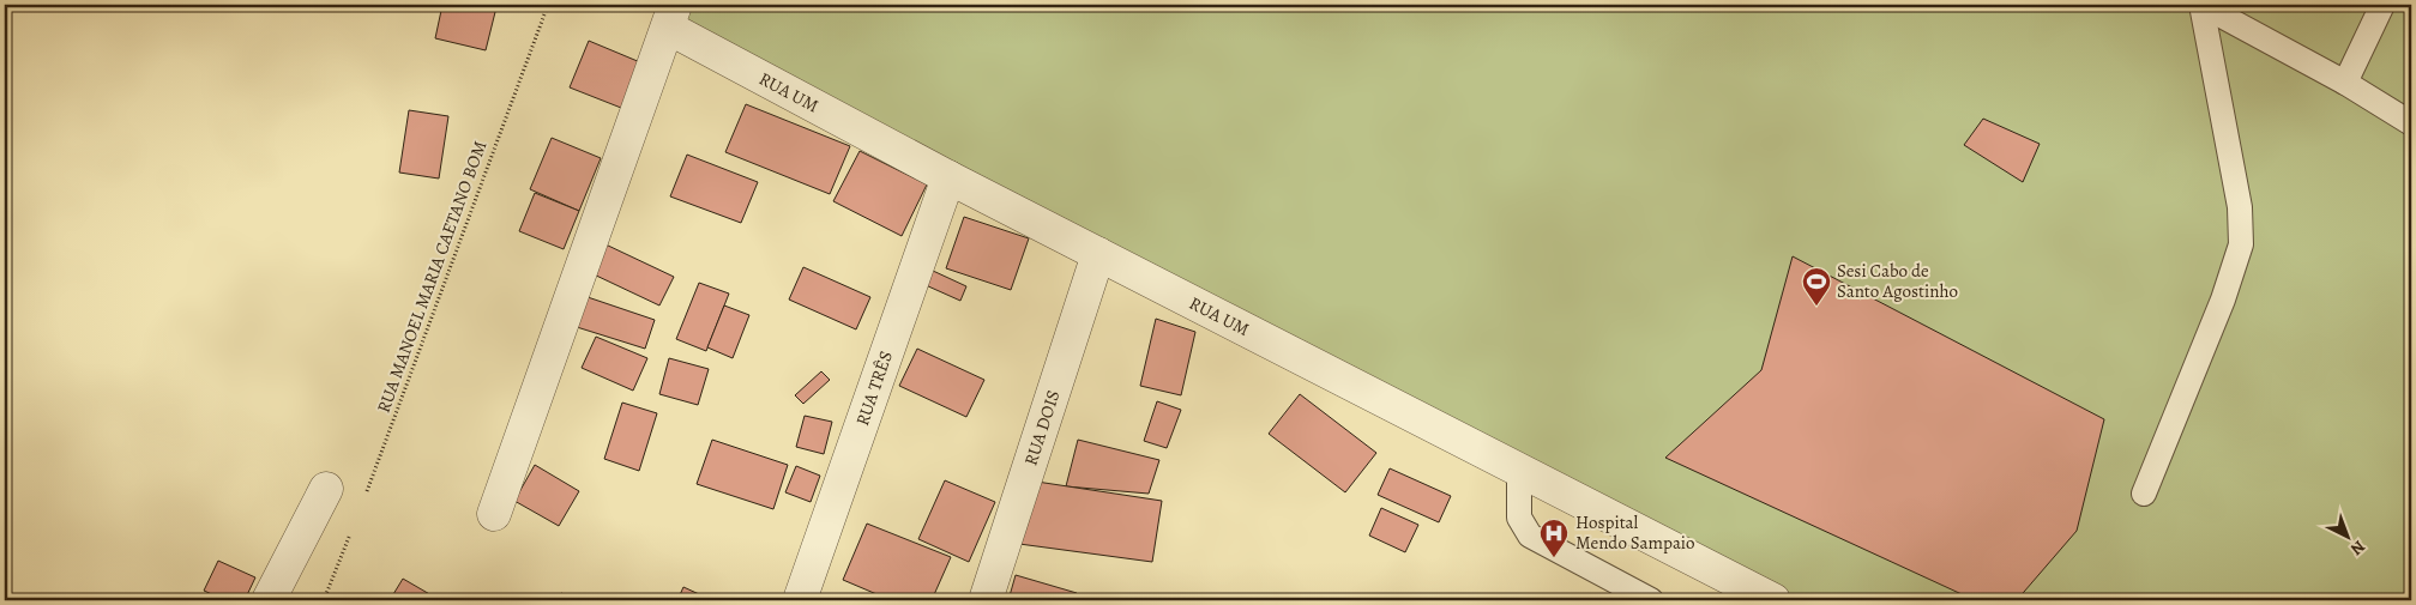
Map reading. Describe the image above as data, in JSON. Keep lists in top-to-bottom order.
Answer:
{
  "streets": {
    "street": ["RUA UM", "RUA TRÊS", "RUA DOIS"],
    "path": ["RUA MANOEL MARIA CAETANO BOM"]
  },
  "crossings": [
    ["RUA UM", "RUA TRÊS"],
    ["RUA UM", "RUA DOIS"]
  ],
  "places": {
    "sports": ["Sesi Cabo de Santo Agostinho"],
    "hospital": ["Hospital Mendo Sampaio"]
  },
  "north": "bottom right"
}
